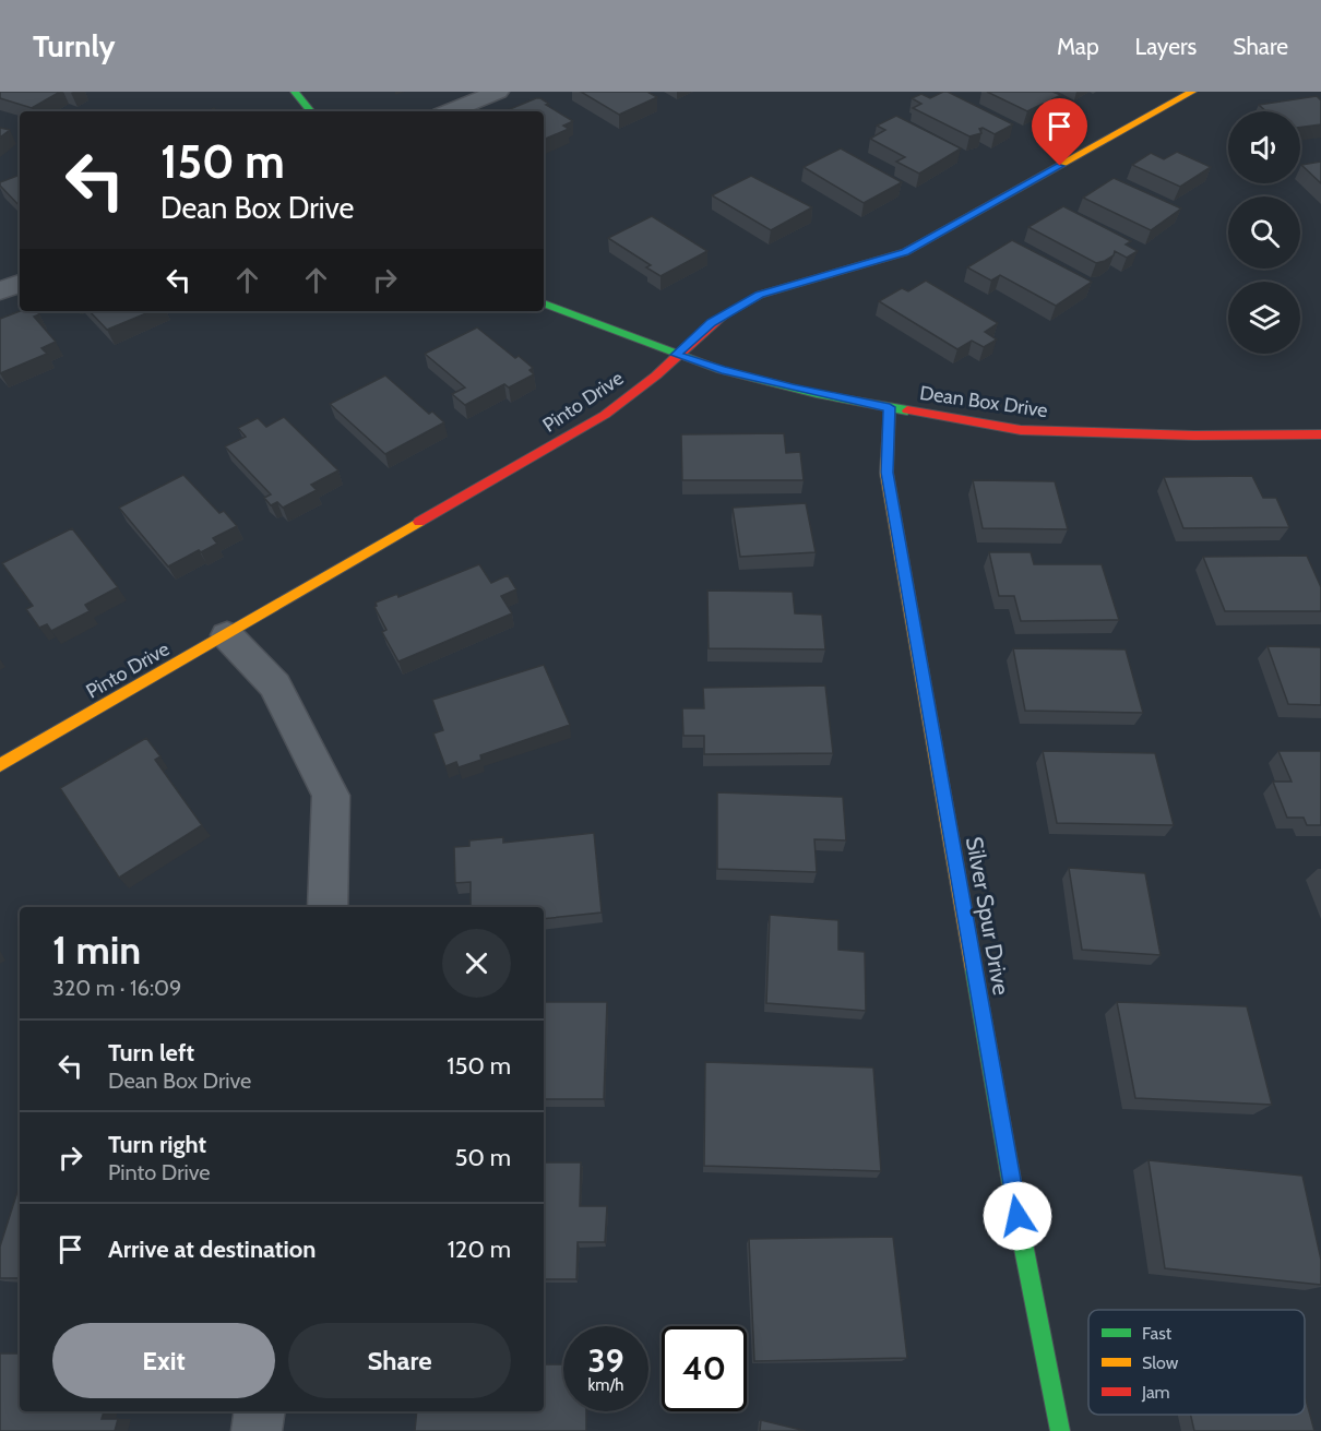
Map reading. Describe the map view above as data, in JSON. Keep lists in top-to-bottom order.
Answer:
{
  "streets": {
    "street": ["Pinto Drive", "Dean Box Drive", "Silver Spur Drive"]
  },
  "crossings": [
    ["Pinto Drive", "Dean Box Drive"],
    ["Dean Box Drive", "Silver Spur Drive"]
  ],
  "legend": ["Fast", "Slow", "Jam"],
  "page": {
    "header": "Turnly",
    "nav": ["Map", "Layers", "Share"],
    "turn": ["150 m", "Dean Box Drive"],
    "heading": ["1 min", "320 m · 16:09"],
    "list": [
      {
        "name": "Turn left",
        "note": "Dean Box Drive",
        "value": "150 m"
      },
      {
        "name": "Turn right",
        "note": "Pinto Drive",
        "value": "50 m"
      },
      {
        "name": "Arrive at destination",
        "value": "120 m"
      }
    ],
    "buttons": ["Exit", "Share"],
    "speed": "39 km/h",
    "limit": "40"
  }
}
